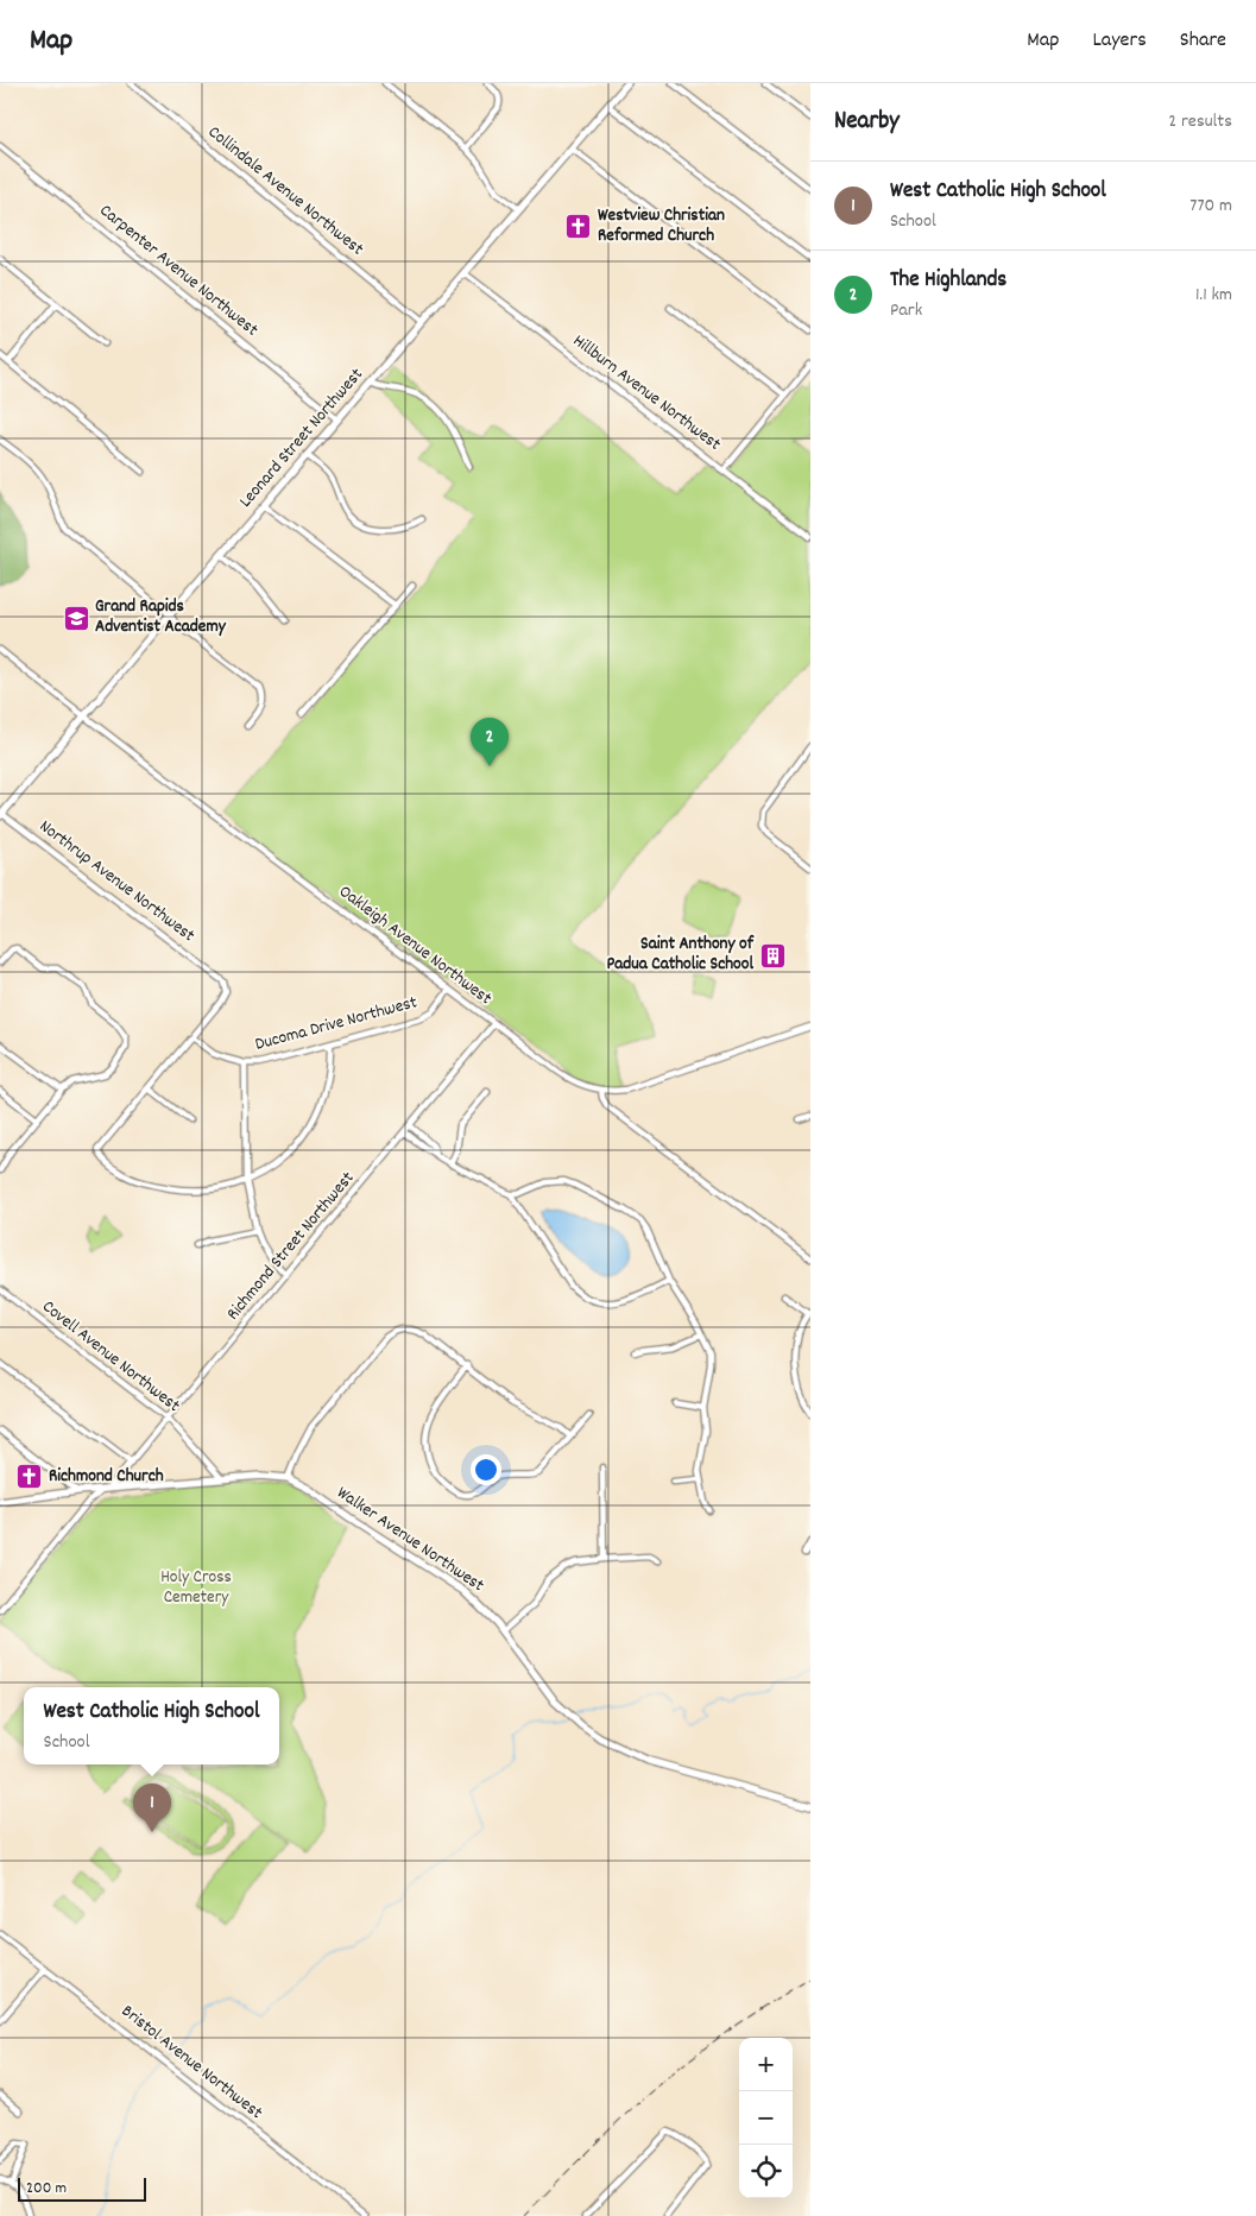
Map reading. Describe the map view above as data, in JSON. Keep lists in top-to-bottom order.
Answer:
{
  "streets": {
    "main road": ["Leonard Street Northwest", "Walker Avenue Northwest"],
    "street": [
      "Collindale Avenue Northwest",
      "Carpenter Avenue Northwest",
      "Hillburn Avenue Northwest",
      "Northrup Avenue Northwest",
      "Oakleigh Avenue Northwest",
      "Ducoma Drive Northwest",
      "Richmond Street Northwest",
      "Covell Avenue Northwest",
      "Bristol Avenue Northwest"
    ]
  },
  "crossings": [
    ["Collindale Avenue Northwest", "Leonard Street Northwest"],
    ["Carpenter Avenue Northwest", "Leonard Street Northwest"],
    ["Hillburn Avenue Northwest", "Leonard Street Northwest"],
    ["Leonard Street Northwest", "Northrup Avenue Northwest"],
    ["Leonard Street Northwest", "Oakleigh Avenue Northwest"],
    ["Northrup Avenue Northwest", "Ducoma Drive Northwest"],
    ["Oakleigh Avenue Northwest", "Ducoma Drive Northwest"],
    ["Oakleigh Avenue Northwest", "Richmond Street Northwest"],
    ["Richmond Street Northwest", "Covell Avenue Northwest"],
    ["Richmond Street Northwest", "Walker Avenue Northwest"],
    ["Covell Avenue Northwest", "Walker Avenue Northwest"]
  ],
  "parks": ["Holy Cross Cemetery"],
  "places": {
    "church": ["Westview Christian Reformed Church", "Richmond Church"],
    "school or university": ["Grand Rapids Adventist Academy"],
    "building": ["Saint Anthony of Padua Catholic School"]
  },
  "scale_bar": "200 m",
  "page": {
    "header": "Map",
    "nav": ["Map", "Layers", "Share"],
    "heading": ["Nearby", "2 results"],
    "list": [
      {
        "mark": "1",
        "name": "West Catholic High School",
        "note": "School",
        "value": "770 m"
      },
      {
        "mark": "2",
        "name": "The Highlands",
        "note": "Park",
        "value": "1.1 km"
      }
    ],
    "pins": ["2", "1"],
    "popup": ["West Catholic High School", "School"],
    "map_buttons": ["+", "−"],
    "scale": "200 m"
  }
}
